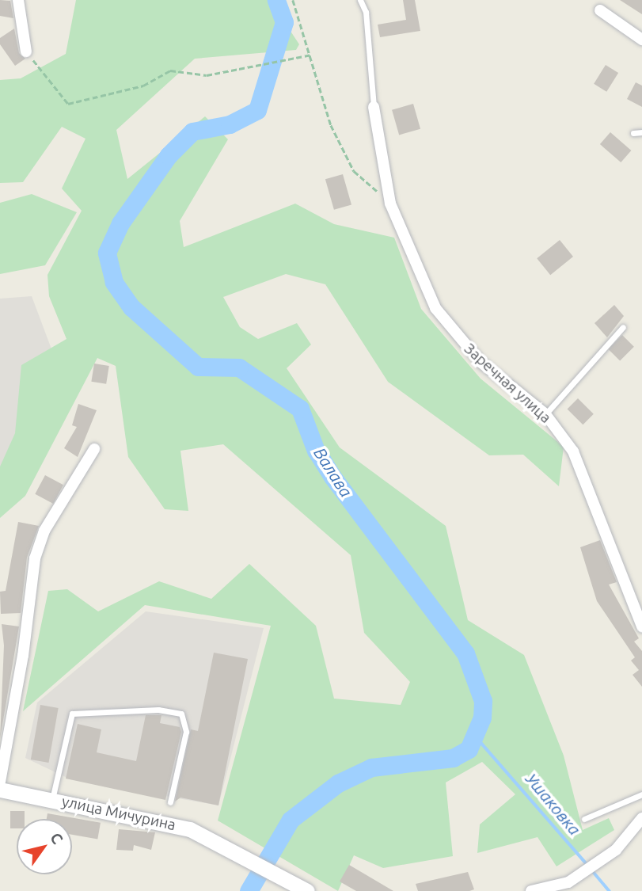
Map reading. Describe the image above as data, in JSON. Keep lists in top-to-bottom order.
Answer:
{
  "streets": {
    "main road": ["улица Мичурина"],
    "street": ["Заречная улица"]
  },
  "water": ["Валава", "Ушаковка"],
  "north": "top right"
}
